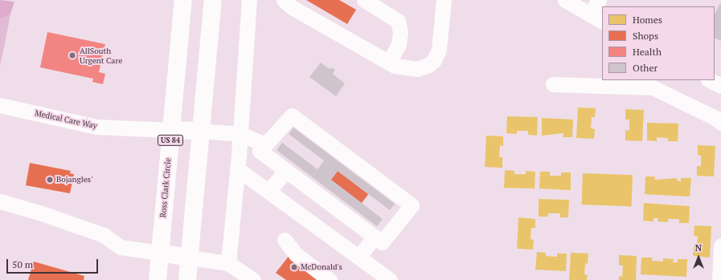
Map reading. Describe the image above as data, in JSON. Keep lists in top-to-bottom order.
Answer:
{
  "streets": {
    "highway": ["US 84", "Ross Clark Circle"],
    "street": ["Medical Care Way"]
  },
  "crossings": [
    ["Medical Care Way", "Ross Clark Circle"]
  ],
  "places": ["AllSouth Urgent Care", "Bojangles'", "McDonald's"],
  "legend": [
    "Homes",
    "Shops",
    "Health",
    "Other"
  ],
  "scale_bar": "50 m",
  "north": "top"
}
